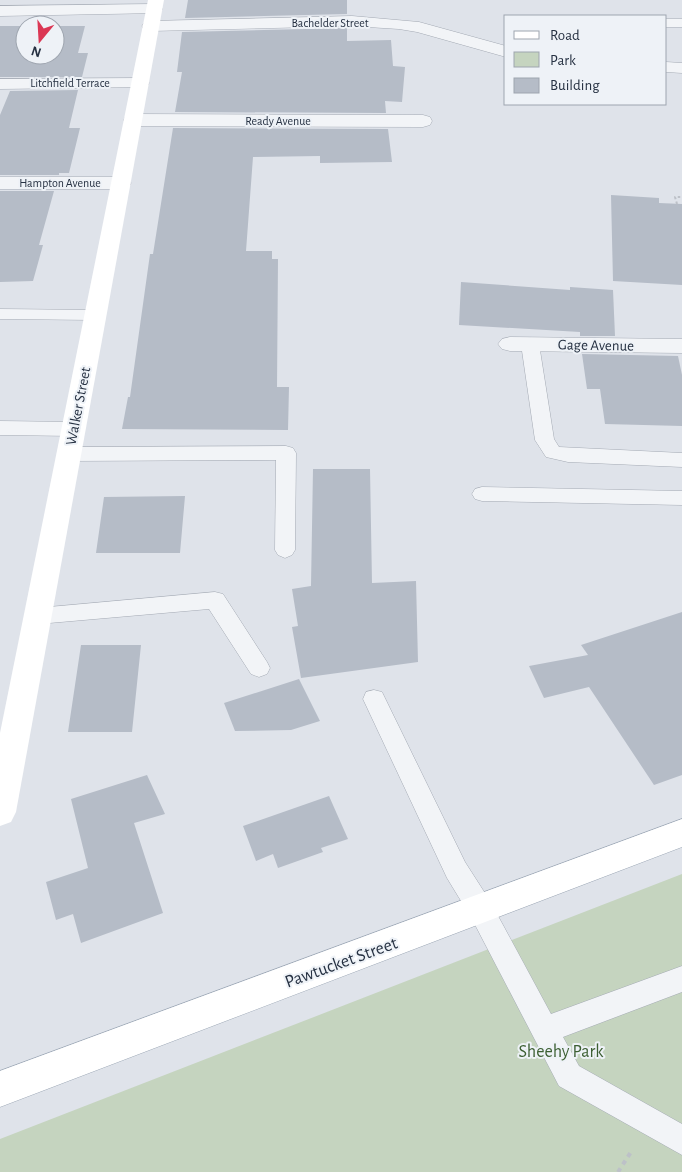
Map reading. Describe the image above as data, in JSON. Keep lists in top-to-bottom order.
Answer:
{
  "streets": {
    "street": [
      "Bachelder Street",
      "Litchfield Terrace",
      "Ready Avenue",
      "Hampton Avenue",
      "Gage Avenue",
      "Walker Street",
      "Pawtucket Street"
    ]
  },
  "crossings": [
    ["Bachelder Street", "Walker Street"],
    ["Litchfield Terrace", "Walker Street"],
    ["Ready Avenue", "Walker Street"],
    ["Hampton Avenue", "Walker Street"]
  ],
  "parks": ["Sheehy Park"],
  "legend": ["Road", "Park", "Building"],
  "north": "bottom"
}
